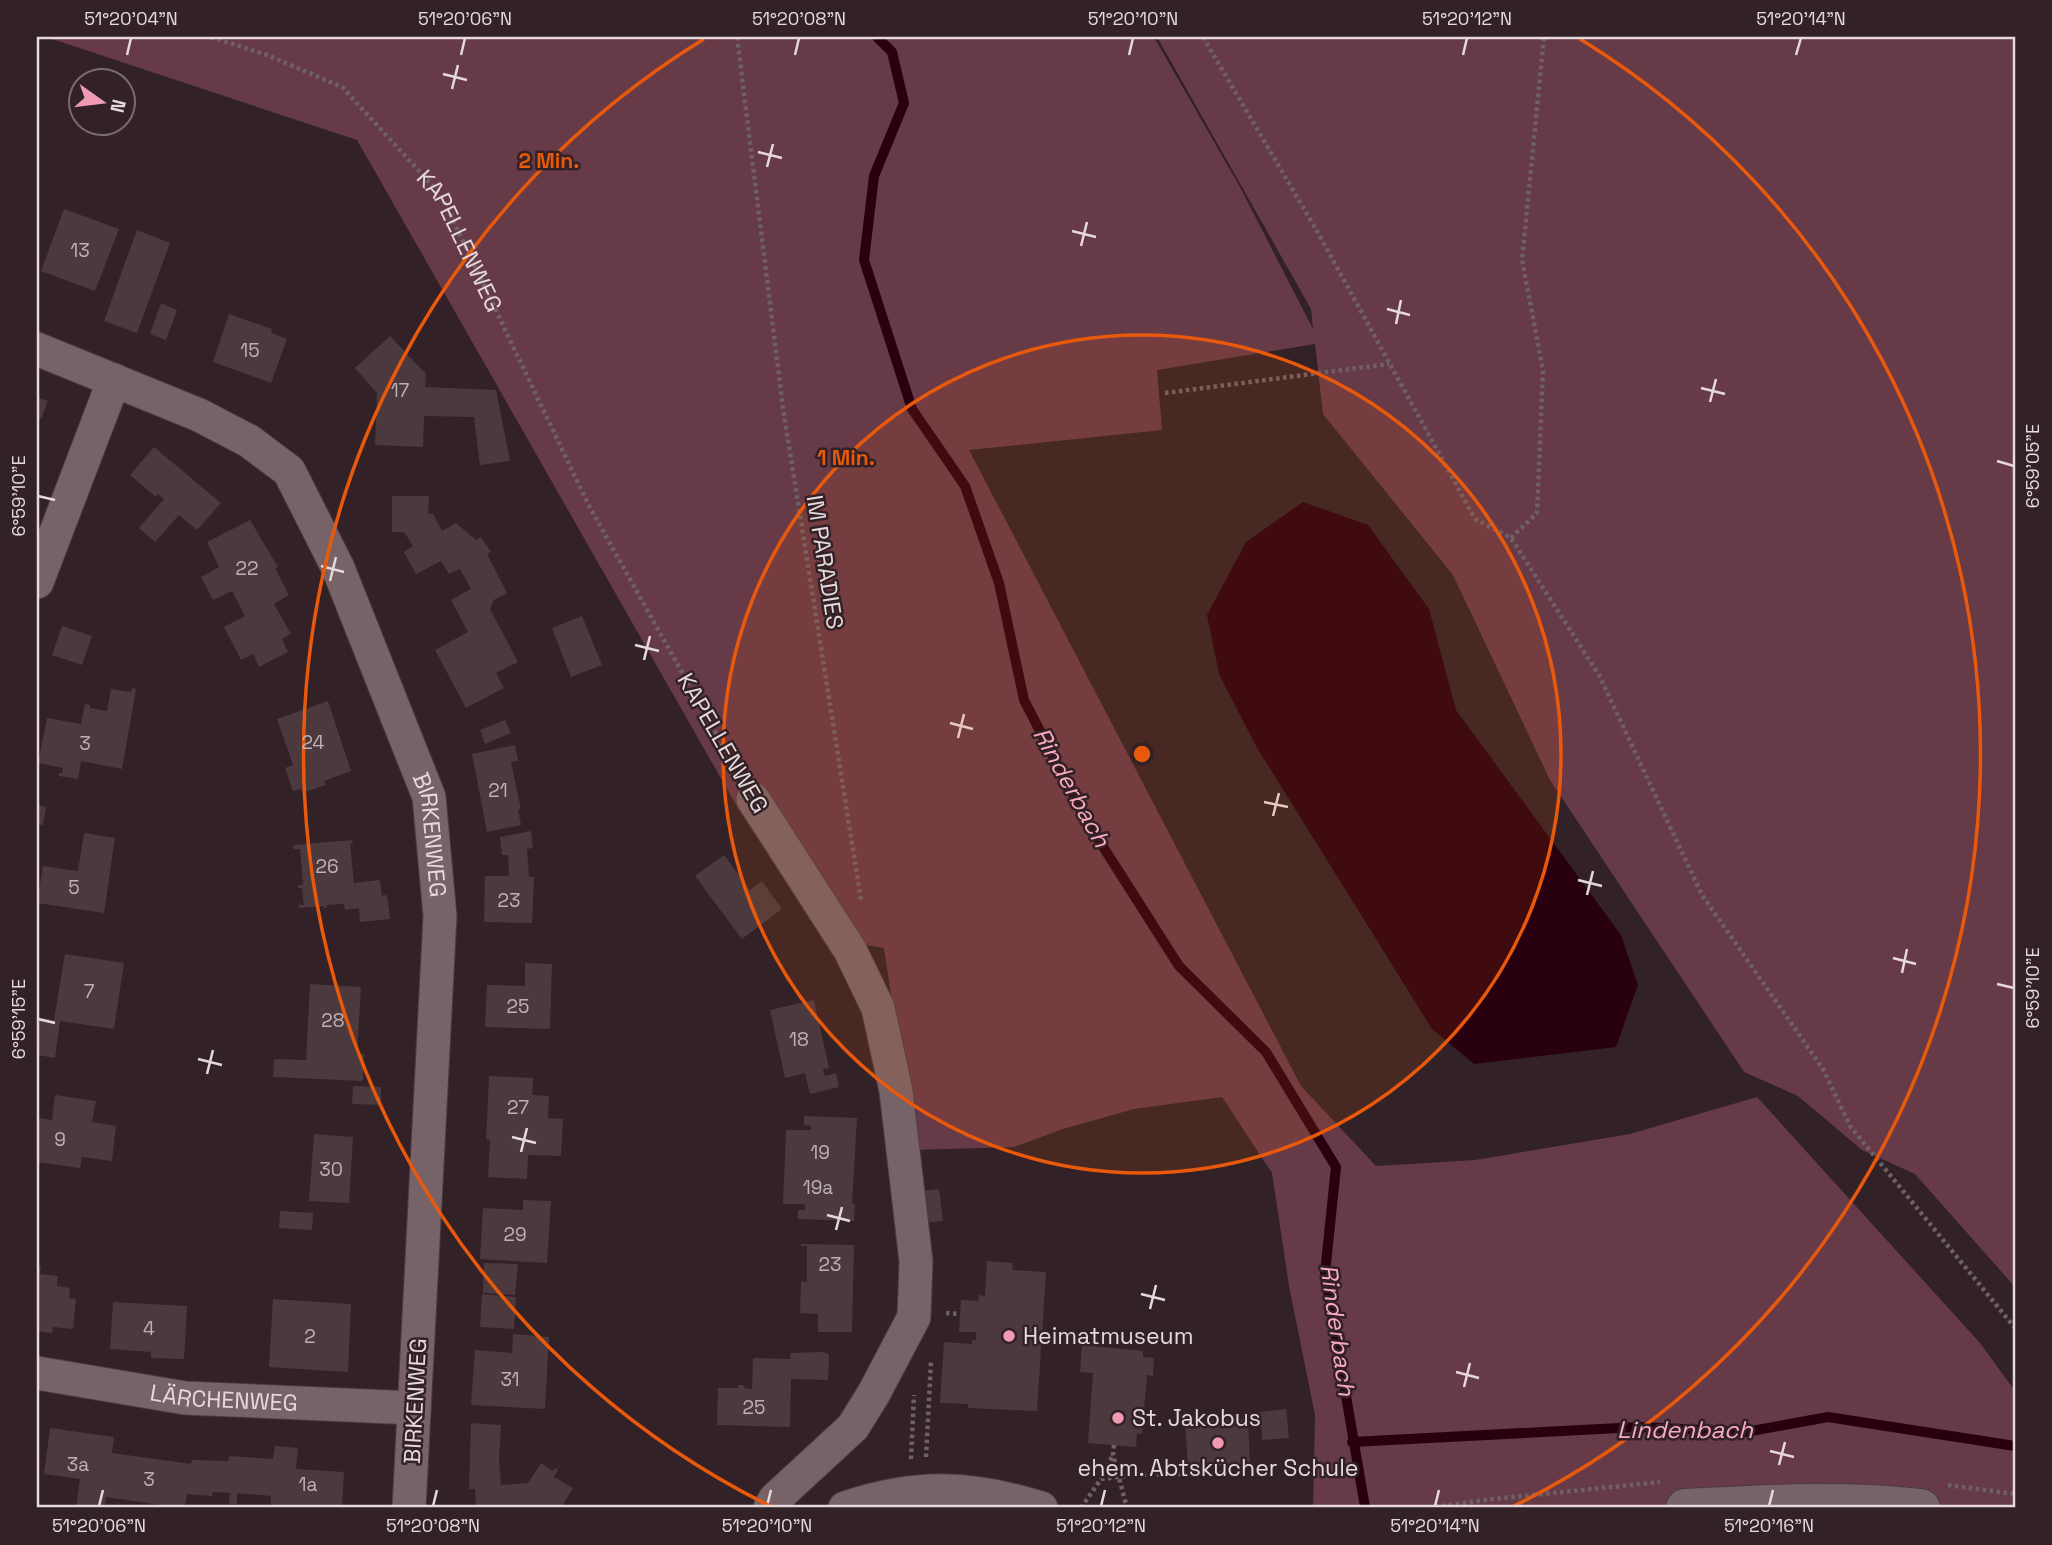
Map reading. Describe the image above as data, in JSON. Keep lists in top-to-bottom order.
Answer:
{
  "streets": {
    "street": ["KAPELLENWEG", "BIRKENWEG", "LÄRCHENWEG"],
    "path": ["IM PARADIES"]
  },
  "crossings": [
    ["BIRKENWEG", "LÄRCHENWEG"]
  ],
  "water": ["Rinderbach", "Lindenbach"],
  "places": ["Heimatmuseum", "St. Jakobus", "ehem. Abtskücher Schule"],
  "house_numbers": [
    "13",
    "15",
    "17",
    "22",
    "24",
    "3",
    "21",
    "26",
    "5",
    "23",
    "7",
    "25",
    "28",
    "18",
    "27",
    "9",
    "19",
    "30",
    "19a",
    "29",
    "23",
    "4",
    "2",
    "31",
    "25",
    "3a",
    "3",
    "1a"
  ],
  "north": "right",
  "coordinates": [
    "51°20'04\"N",
    "51°20'06\"N",
    "51°20'08\"N",
    "51°20'10\"N",
    "51°20'12\"N",
    "51°20'14\"N",
    "6°59'05\"E",
    "6°59'10\"E",
    "6°59'15\"E",
    "51°20'16\"N"
  ],
  "rings": ["2 Min.", "1 Min."]
}
